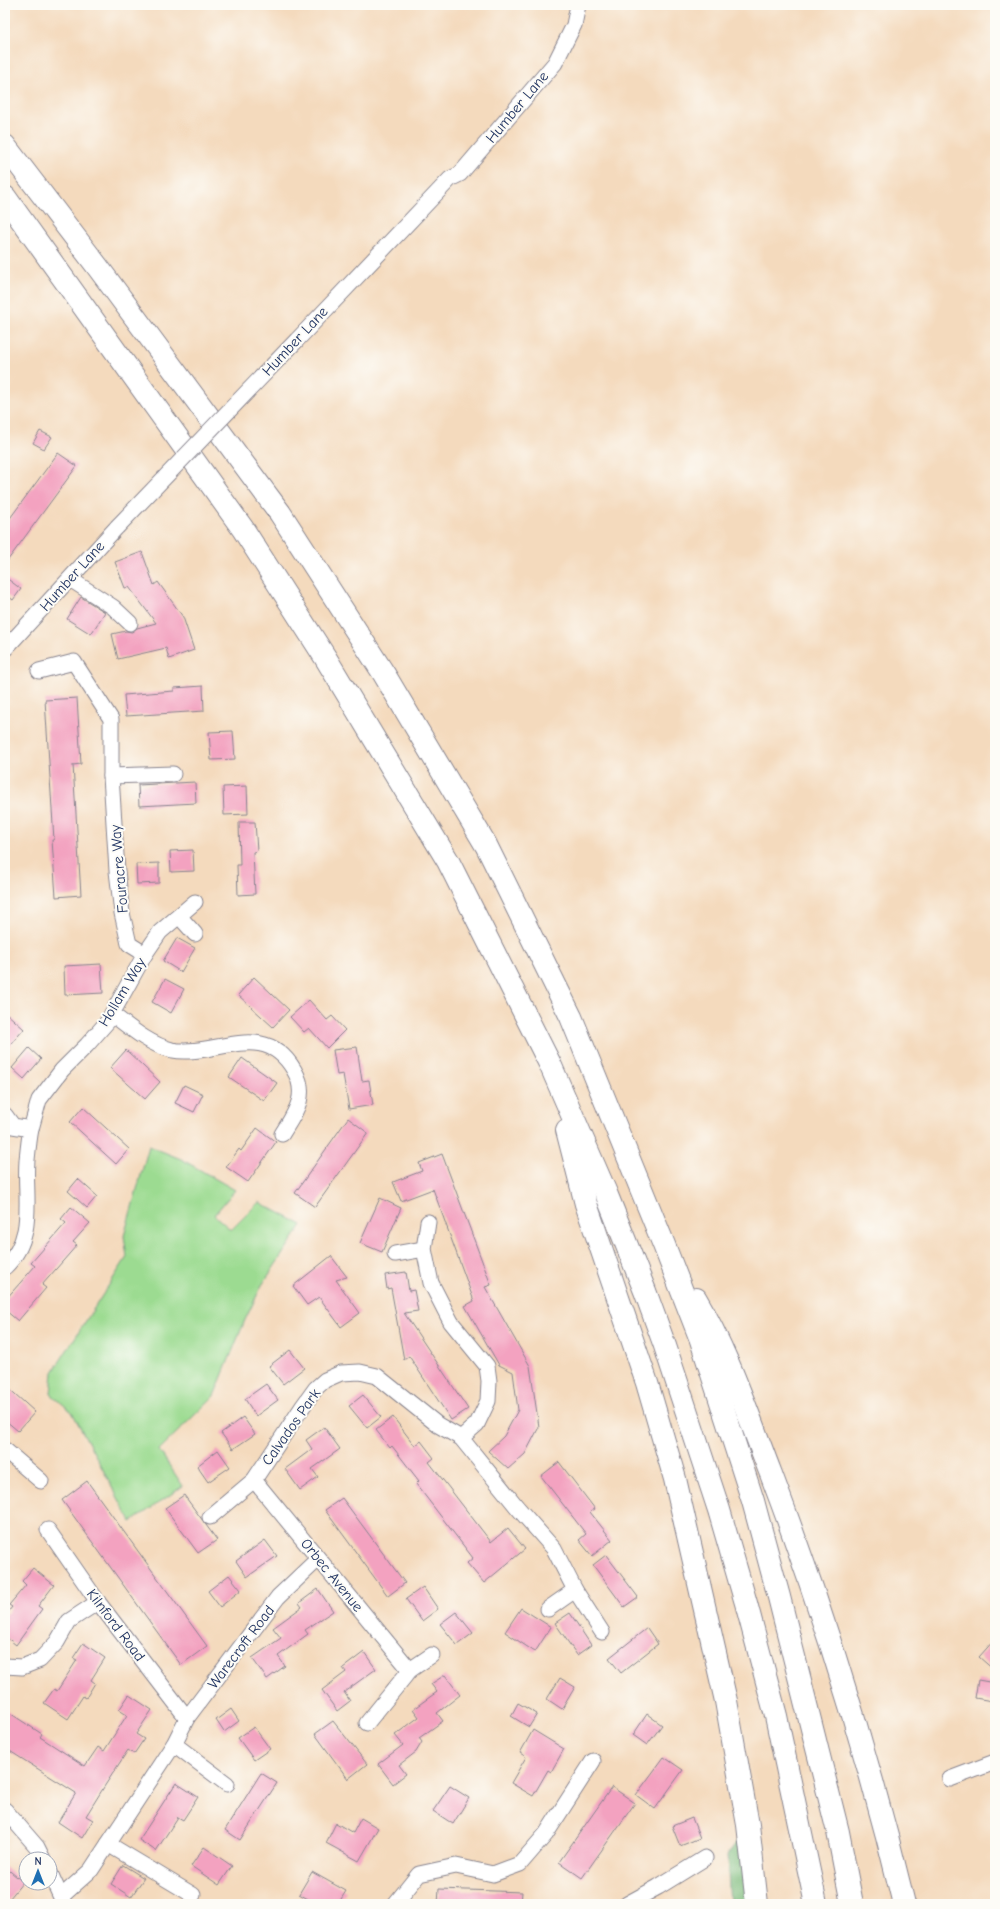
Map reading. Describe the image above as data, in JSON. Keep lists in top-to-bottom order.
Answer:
{
  "streets": {
    "street": [
      "Humber Lane",
      "Fouracre Way",
      "Hollam Way",
      "Calvados Park",
      "Orbec Avenue",
      "Kilnford Road",
      "Warecroft Road"
    ]
  },
  "crossings": [
    ["Fouracre Way", "Hollam Way"],
    ["Calvados Park", "Orbec Avenue"],
    ["Orbec Avenue", "Warecroft Road"],
    ["Kilnford Road", "Warecroft Road"]
  ],
  "north": "top"
}
